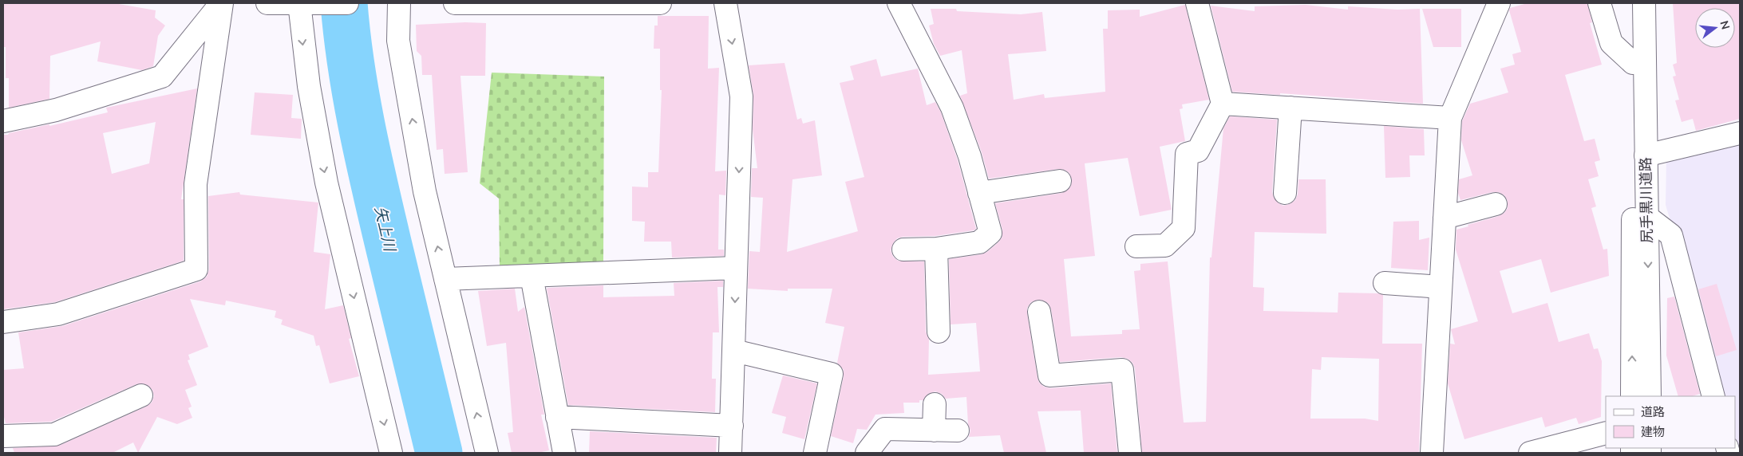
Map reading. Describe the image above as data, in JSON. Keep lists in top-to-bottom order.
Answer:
{
  "streets": {
    "street": ["尻手黒川道路"]
  },
  "water": ["矢上川"],
  "legend": ["道路", "建物"],
  "north": "right"
}
